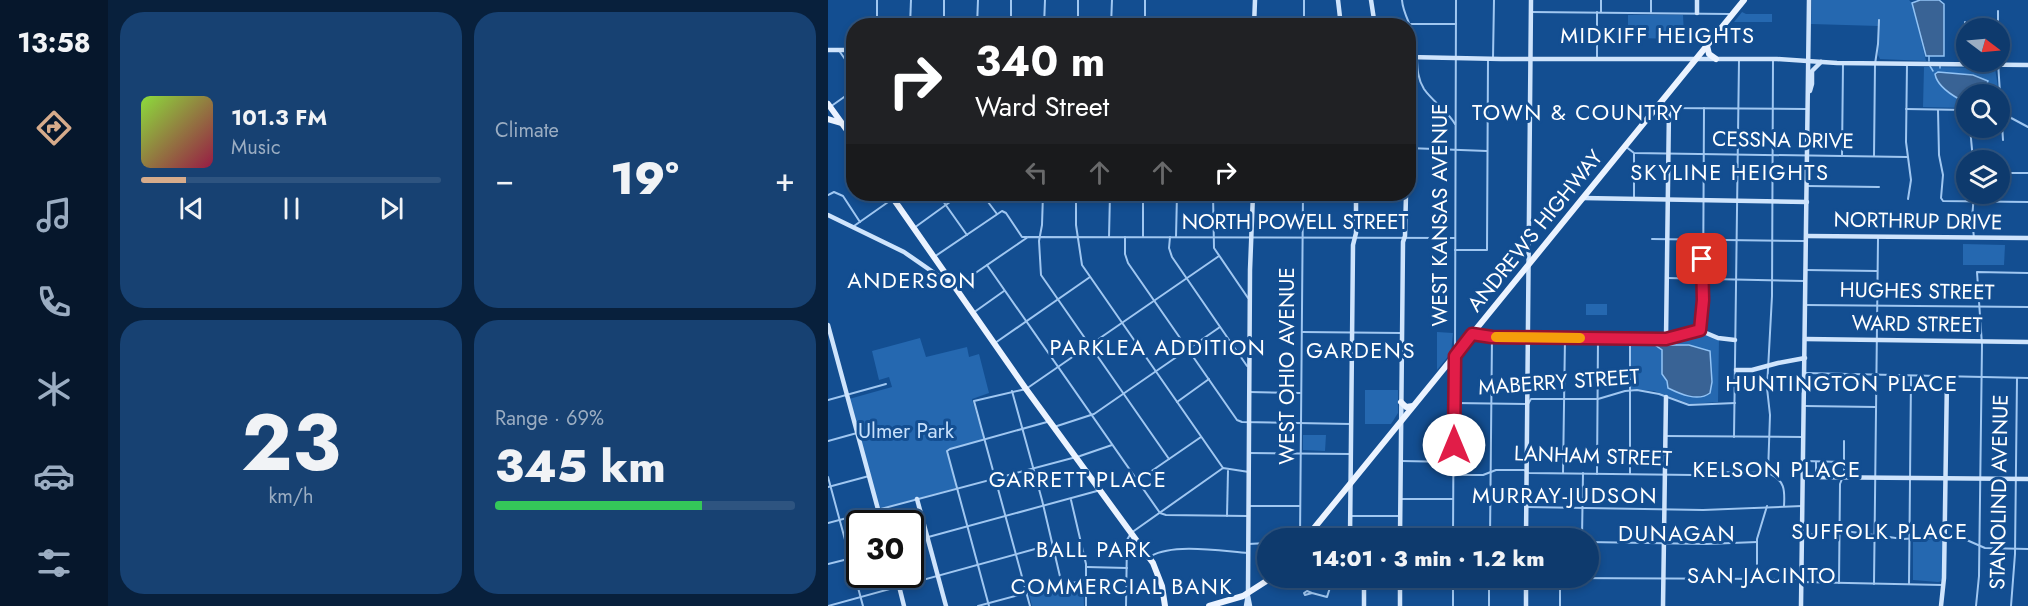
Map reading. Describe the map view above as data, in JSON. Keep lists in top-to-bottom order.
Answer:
{
  "streets": {
    "main road": ["ANDREWS HIGHWAY"],
    "street": [
      "CESSNA DRIVE",
      "WEST KANSAS AVENUE",
      "NORTHRUP DRIVE",
      "NORTH POWELL STREET",
      "HUGHES STREET",
      "WARD STREET",
      "WEST OHIO AVENUE",
      "MABERRY STREET",
      "LANHAM STREET",
      "STANOLIND AVENUE"
    ]
  },
  "crossings": [
    ["WEST KANSAS AVENUE", "NORTH POWELL STREET"],
    ["WEST KANSAS AVENUE", "ANDREWS HIGHWAY"],
    ["WEST KANSAS AVENUE", "MABERRY STREET"],
    ["WEST KANSAS AVENUE", "LANHAM STREET"],
    ["NORTH POWELL STREET", "WEST OHIO AVENUE"]
  ],
  "districts": [
    "MIDKIFF HEIGHTS",
    "TOWN & COUNTRY",
    "SKYLINE HEIGHTS",
    "ANDERSON",
    "PARKLEA ADDITION",
    "GARDENS",
    "HUNTINGTON PLACE",
    "KELSON PLACE",
    "GARRETT PLACE",
    "MURRAY-JUDSON",
    "SUFFOLK PLACE",
    "DUNAGAN",
    "BALL PARK",
    "SAN JACINTO",
    "COMMERCIAL BANK"
  ],
  "parks": ["Ulmer Park"],
  "north": "right",
  "page": {
    "tabs": "13:58",
    "tile": [
      "Climate",
      ["23", "km/h"],
      ["Range · 69%", "345 km"]
    ],
    "turn": ["340 m", "Ward Street"],
    "song": ["101.3 FM", "Music"],
    "heat": ["−", "19°", "+"],
    "limit": "30",
    "trip": "14:01 · 3 min · 1.2 km"
  }
}
